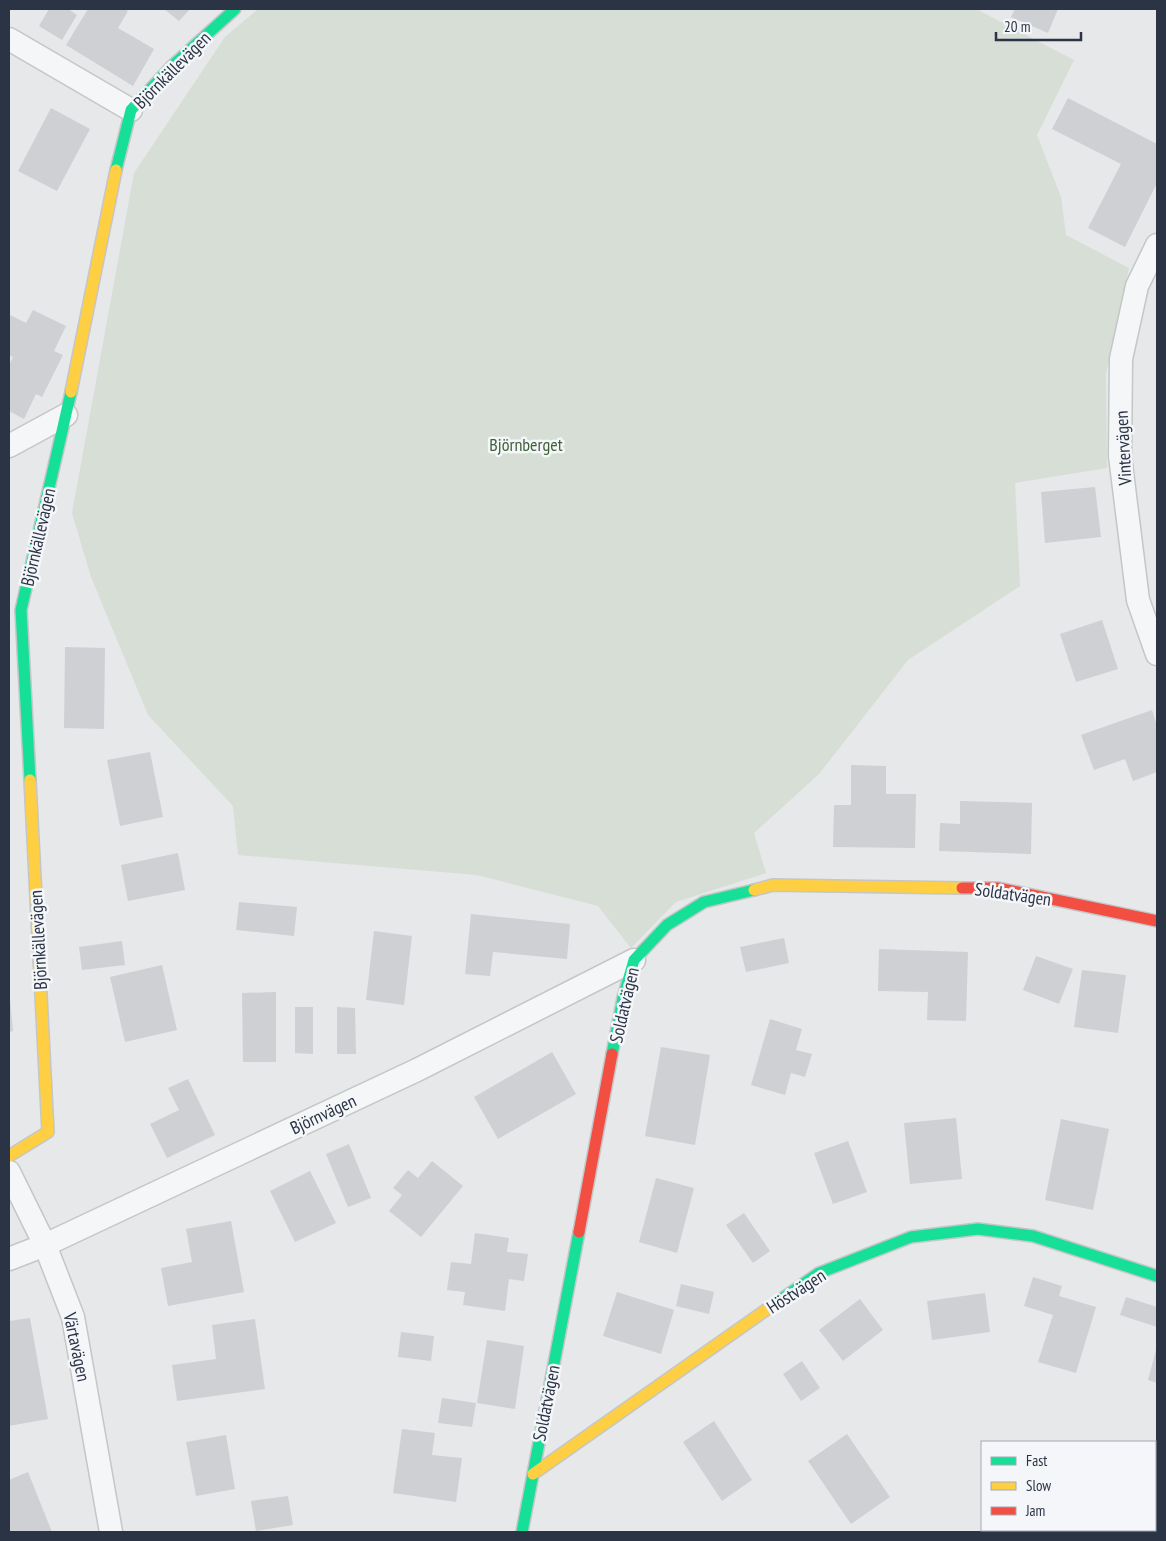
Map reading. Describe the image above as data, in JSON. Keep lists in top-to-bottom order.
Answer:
{
  "streets": {
    "street": [
      "Björnkällevägen",
      "Vintervägen",
      "Soldatvägen",
      "Björnvägen",
      "Höstvägen",
      "Värtavägen"
    ]
  },
  "crossings": [
    ["Soldatvägen", "Björnvägen"],
    ["Soldatvägen", "Höstvägen"],
    ["Björnvägen", "Värtavägen"]
  ],
  "parks": ["Björnberget"],
  "legend": ["Fast", "Slow", "Jam"],
  "scale_bar": "20 m"
}
